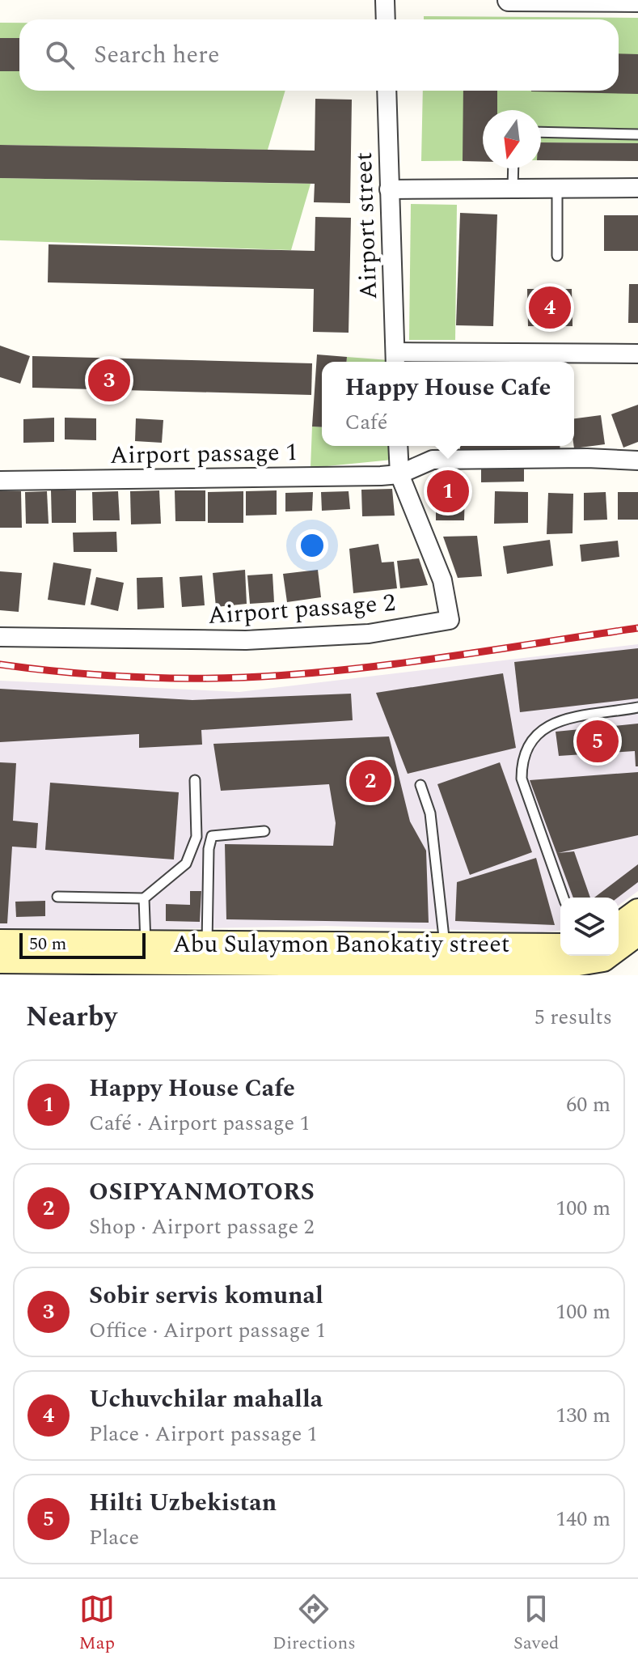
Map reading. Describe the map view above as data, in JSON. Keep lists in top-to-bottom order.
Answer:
{
  "streets": {
    "main road": ["Abu Sulaymon Banokatiy street"],
    "street": ["Аirport street", "Аirport passage 1", "Аirport passage 2"]
  },
  "crossings": [
    ["Аirport passage 1", "Аirport passage 2"]
  ],
  "scale_bar": "50 m",
  "north": "bottom",
  "page": {
    "search": "Search here",
    "pins": [
      "4",
      "3",
      "1",
      "5",
      "2"
    ],
    "popup": ["Happy House Cafe", "Café"],
    "scale": "50 m",
    "heading": ["Nearby", "5 results"],
    "list": [
      {
        "mark": "1",
        "name": "Happy House Cafe",
        "note": "Café · Аirport passage 1",
        "value": "60 m"
      },
      {
        "mark": "2",
        "name": "OSIPYANMOTORS",
        "note": "Shop · Аirport passage 2",
        "value": "100 m"
      },
      {
        "mark": "3",
        "name": "Sobir servis komunal",
        "note": "Office · Аirport passage 1",
        "value": "100 m"
      },
      {
        "mark": "4",
        "name": "Uchuvchilar mahalla",
        "note": "Place · Аirport passage 1",
        "value": "130 m"
      },
      {
        "mark": "5",
        "name": "Hilti Uzbekistan",
        "note": "Place",
        "value": "140 m"
      }
    ],
    "nav": ["Map", "Directions", "Saved"]
  }
}
